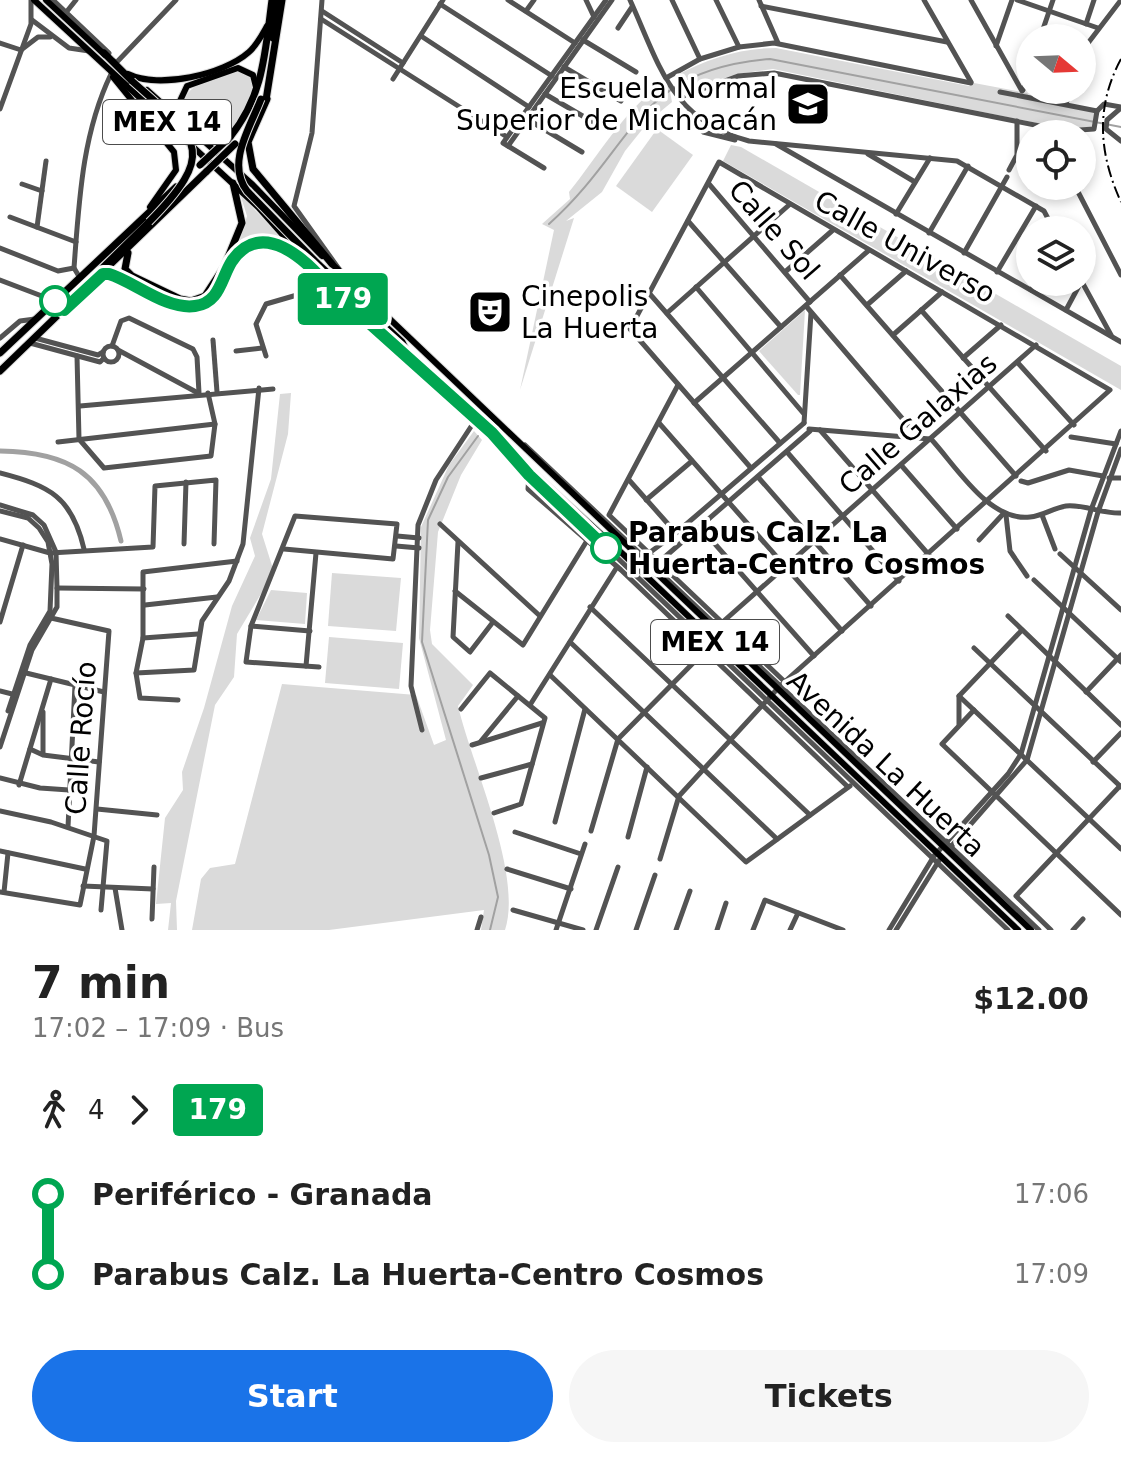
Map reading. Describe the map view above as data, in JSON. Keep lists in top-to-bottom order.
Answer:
{
  "streets": {
    "main road": ["MEX 14", "Avenida La Huerta"],
    "street": [
      "Calle Sol",
      "Calle Universo",
      "Calle Galaxias",
      "Calle Rocío"
    ]
  },
  "crossings": [
    ["MEX 14", "Avenida La Huerta"],
    ["Calle Sol", "Calle Universo"],
    ["Calle Universo", "Calle Galaxias"],
    ["Calle Galaxias", "Avenida La Huerta"]
  ],
  "places": {
    "school or university": ["Escuela Normal Superior de Michoacán"],
    "theatre": ["Cinepolis La Huerta"],
    "other": ["Parabus Calz. La Huerta-Centro Cosmos"]
  },
  "lines": ["bus line 179"],
  "north": "right",
  "page": {
    "on_map": "179",
    "heading": ["7 min", "17:02 – 17:09 · Bus", "$12.00"],
    "legs": ["4", "179"],
    "list": [
      {
        "name": "Periférico - Granada",
        "value": "17:06"
      },
      {
        "name": "Parabus Calz. La Huerta-Centro Cosmos",
        "value": "17:09"
      }
    ],
    "buttons": ["Start", "Tickets"]
  }
}
